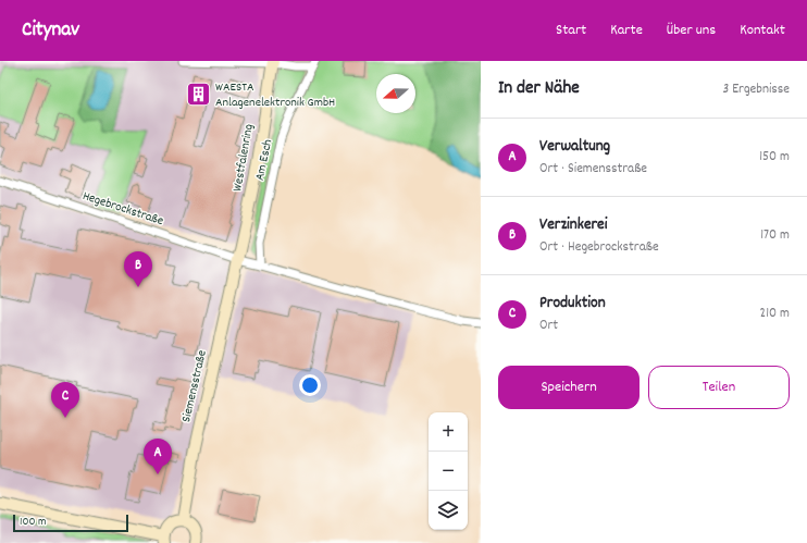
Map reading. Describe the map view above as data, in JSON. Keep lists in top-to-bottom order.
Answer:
{
  "streets": {
    "street": [
      "Westfalenring",
      "Am Esch",
      "Hegebrockstraße",
      "Siemensstraße"
    ]
  },
  "crossings": [
    ["Westfalenring", "Am Esch"],
    ["Westfalenring", "Hegebrockstraße"],
    ["Westfalenring", "Siemensstraße"],
    ["Am Esch", "Hegebrockstraße"],
    ["Hegebrockstraße", "Siemensstraße"]
  ],
  "places": {
    "building": ["WAESTA Anlagenelektronik GmbH"]
  },
  "scale_bar": "100 m",
  "north": "left",
  "page": {
    "header": "Citynav",
    "nav": [
      "Start",
      "Karte",
      "Über uns",
      "Kontakt"
    ],
    "heading": ["In der Nähe", "3 Ergebnisse"],
    "list": [
      {
        "mark": "A",
        "name": "Verwaltung",
        "note": "Ort · Siemensstraße",
        "value": "150 m"
      },
      {
        "mark": "B",
        "name": "Verzinkerei",
        "note": "Ort · Hegebrockstraße",
        "value": "170 m"
      },
      {
        "mark": "C",
        "name": "Produktion",
        "note": "Ort",
        "value": "210 m"
      }
    ],
    "pins": ["B", "C", "A"],
    "buttons": ["Speichern", "Teilen"],
    "map_buttons": ["+", "−"],
    "scale": "100 m"
  }
}
